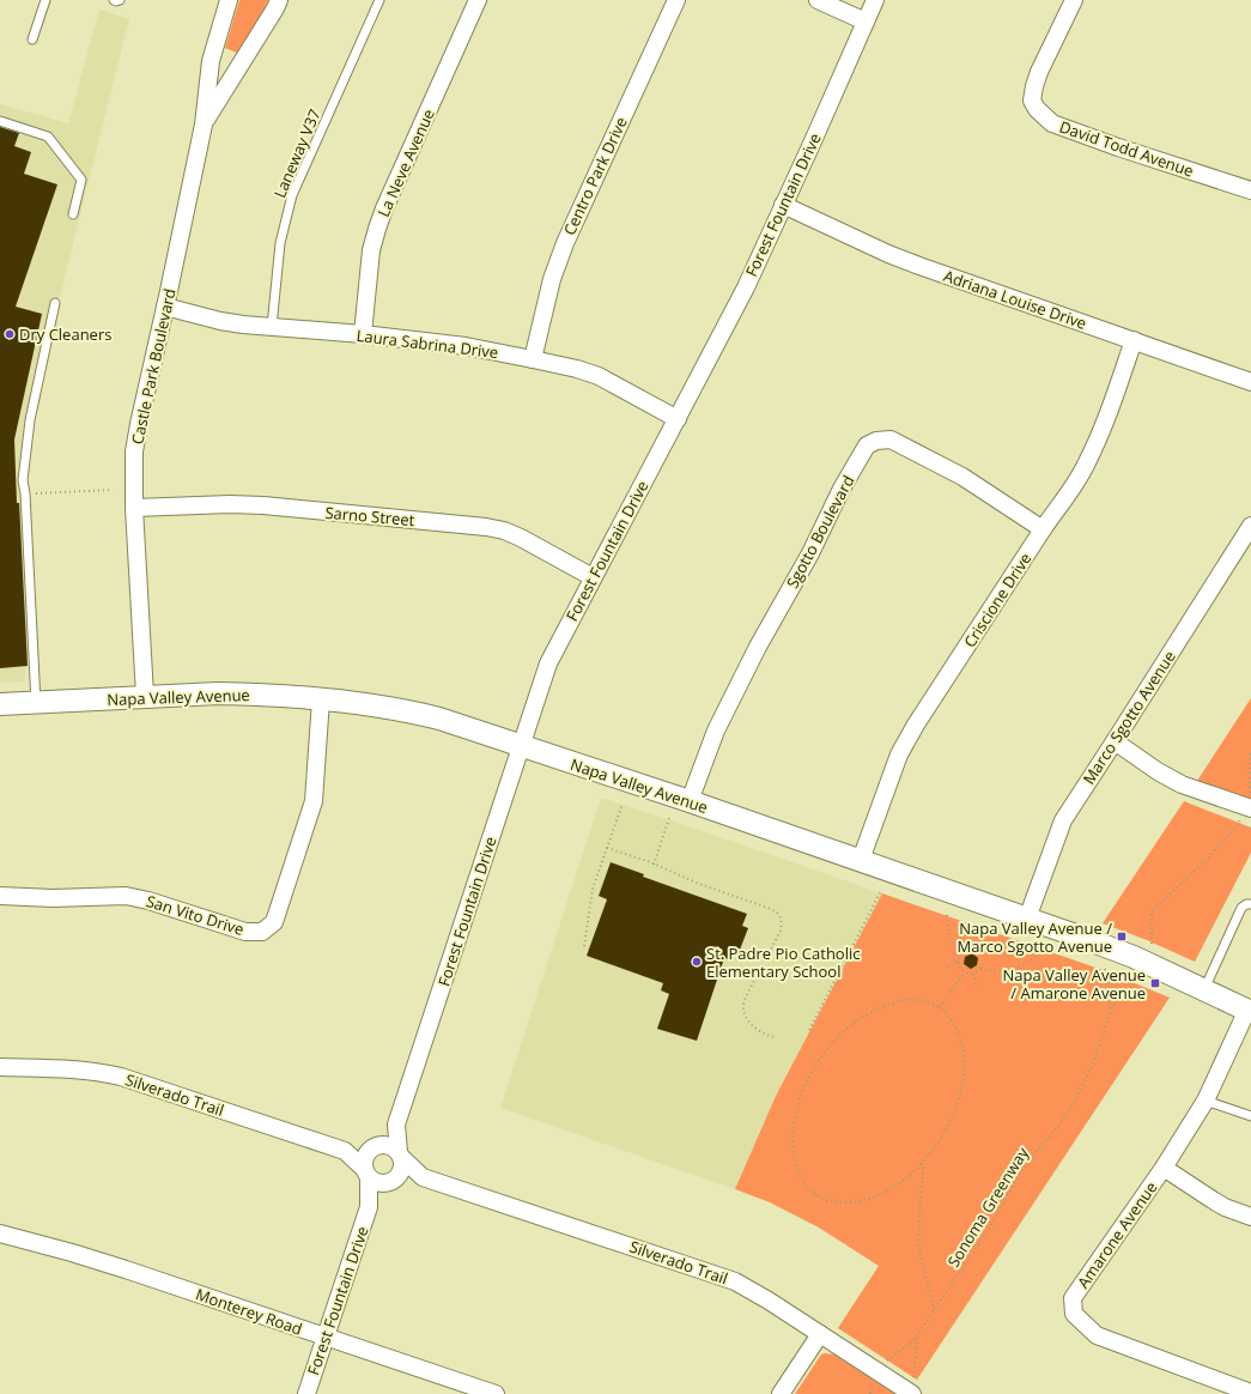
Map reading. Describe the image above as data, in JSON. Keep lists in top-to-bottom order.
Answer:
{
  "streets": {
    "street": [
      "David Todd Avenue",
      "La Neve Avenue",
      "Centro Park Drive",
      "Forest Fountain Drive",
      "Adriana Louise Drive",
      "Laura Sabrina Drive",
      "Castle Park Boulevard",
      "Sarno Street",
      "Sgotto Boulevard",
      "Criscione Drive",
      "Napa Valley Avenue",
      "Marco Sgotto Avenue",
      "San Vito Drive",
      "Silverado Trail",
      "Amarone Avenue",
      "Monterey Road"
    ],
    "lane": ["Laneway V37"],
    "path": ["Sonoma Greenway"]
  },
  "crossings": [
    ["Laneway V37", "Laura Sabrina Drive"],
    ["La Neve Avenue", "Laura Sabrina Drive"],
    ["Centro Park Drive", "Laura Sabrina Drive"],
    ["Forest Fountain Drive", "Adriana Louise Drive"],
    ["Forest Fountain Drive", "Laura Sabrina Drive"],
    ["Forest Fountain Drive", "Sarno Street"],
    ["Forest Fountain Drive", "Napa Valley Avenue"],
    ["Forest Fountain Drive", "Silverado Trail"],
    ["Forest Fountain Drive", "Monterey Road"],
    ["Adriana Louise Drive", "Criscione Drive"],
    ["Laura Sabrina Drive", "Castle Park Boulevard"],
    ["Castle Park Boulevard", "Sarno Street"],
    ["Castle Park Boulevard", "Napa Valley Avenue"],
    ["Sgotto Boulevard", "Criscione Drive"],
    ["Sgotto Boulevard", "Napa Valley Avenue"],
    ["Criscione Drive", "Napa Valley Avenue"],
    ["Napa Valley Avenue", "Marco Sgotto Avenue"],
    ["Napa Valley Avenue", "San Vito Drive"],
    ["Napa Valley Avenue", "Amarone Avenue"]
  ],
  "places": {
    "other": ["Dry Cleaners", "St. Padre Pio Catholic Elementary School"],
    "transit": ["Napa Valley Avenue / Marco Sgotto Avenue", "Napa Valley Avenue / Amarone Avenue"]
  }
}
